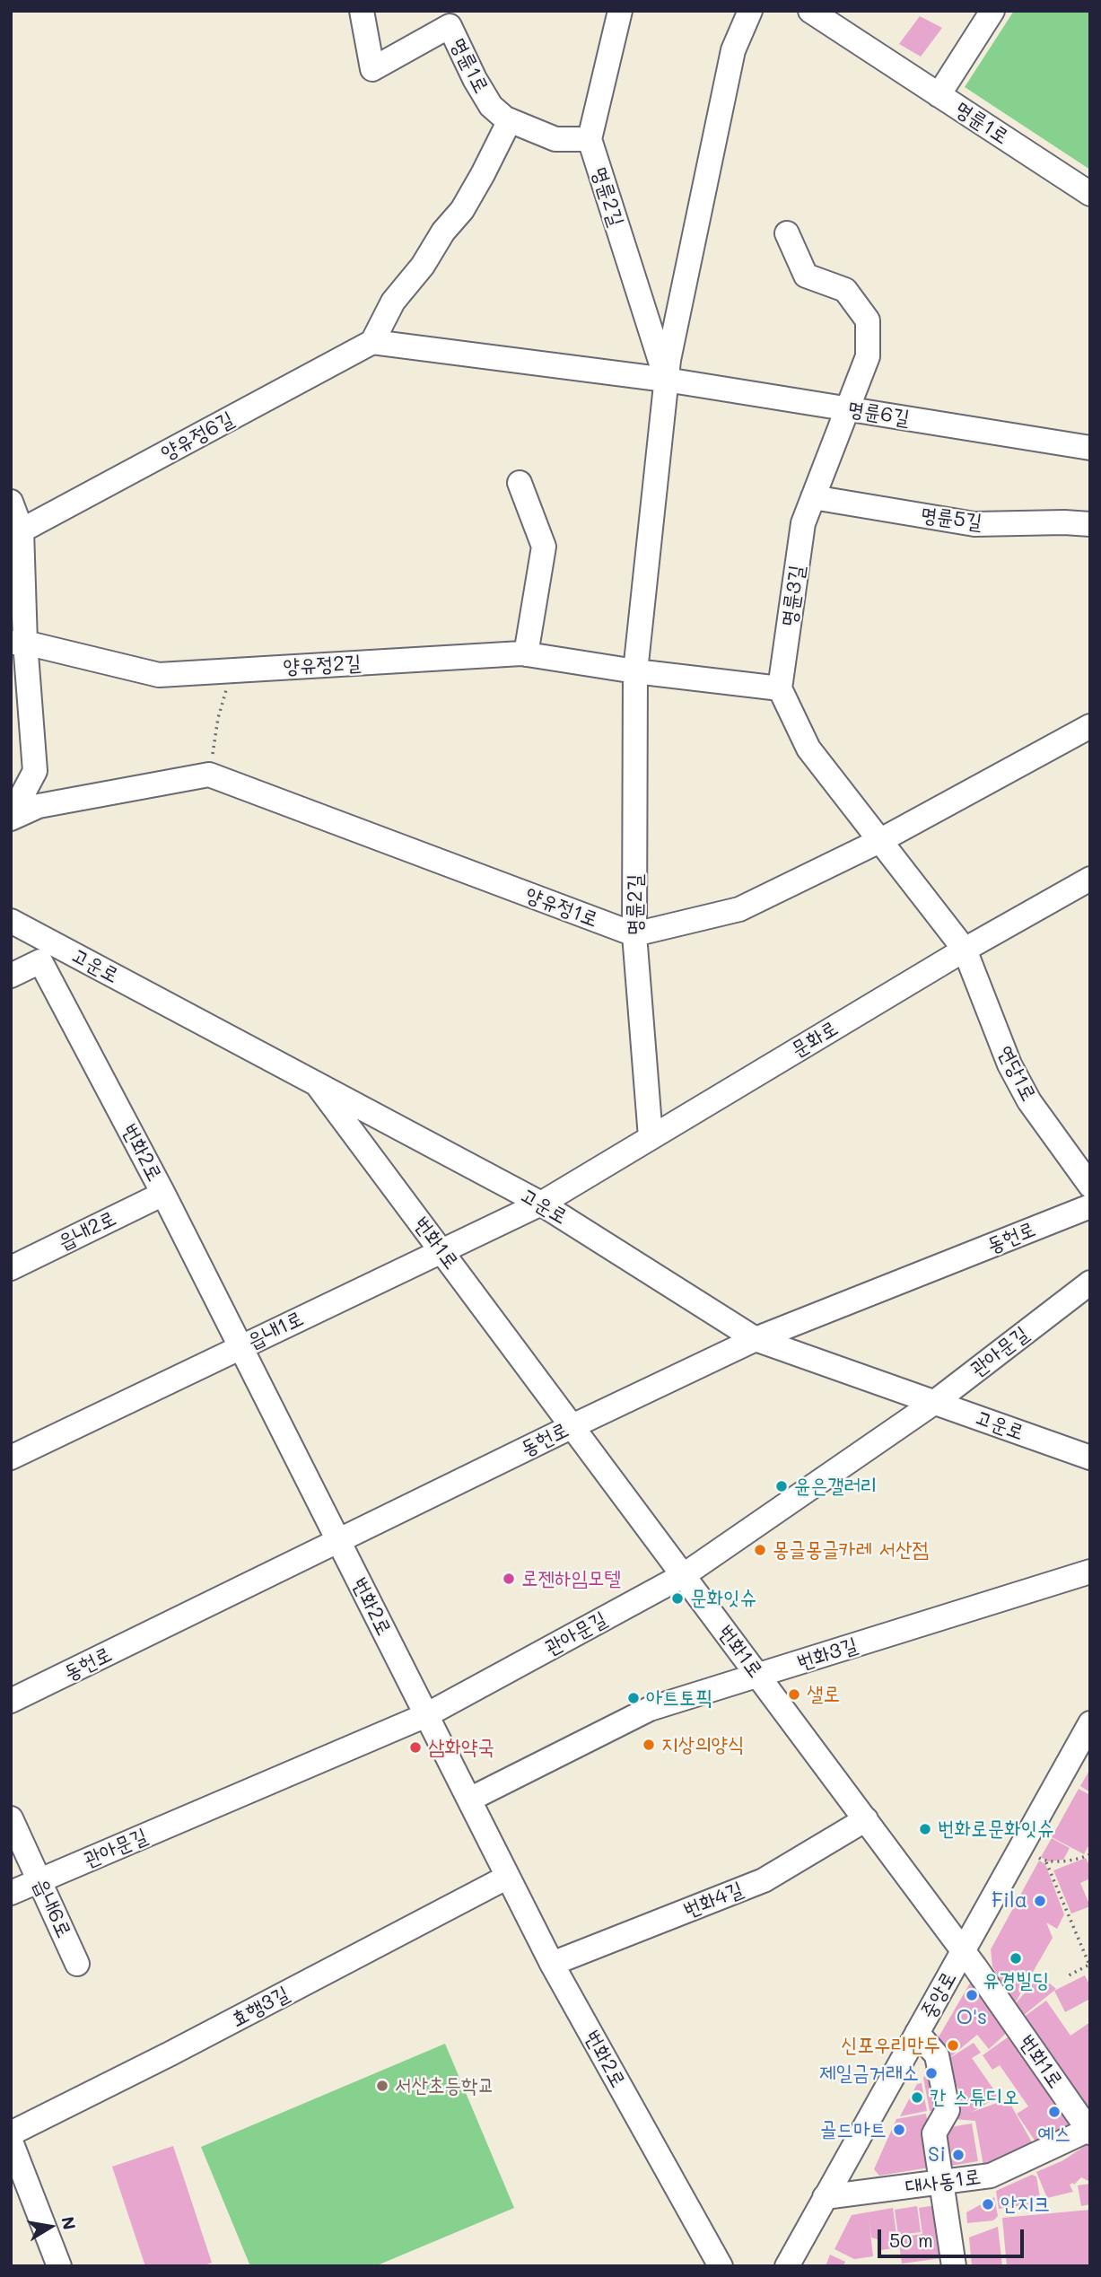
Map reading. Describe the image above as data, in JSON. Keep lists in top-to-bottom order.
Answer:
{
  "streets": {
    "street": [
      "명륜1로",
      "명륜2길",
      "명륜6길",
      "양유정6길",
      "명륜5길",
      "명륜3길",
      "양유정2길",
      "양유정1로",
      "고운로",
      "문화로",
      "연당1로",
      "번화2로",
      "읍내2로",
      "동헌로",
      "번화1로",
      "읍내1로",
      "관아문길",
      "번화3길",
      "번화4길",
      "읍내6로",
      "중앙로",
      "효행3길",
      "대사동1로"
    ]
  },
  "crossings": [
    ["명륜1로", "명륜2길"],
    ["명륜2길", "명륜6길"],
    ["명륜2길", "양유정2길"],
    ["명륜2길", "양유정1로"],
    ["명륜2길", "문화로"],
    ["명륜6길", "명륜3길"],
    ["명륜5길", "명륜3길"],
    ["고운로", "문화로"],
    ["고운로", "번화2로"],
    ["고운로", "동헌로"],
    ["고운로", "번화1로"],
    ["고운로", "읍내1로"],
    ["고운로", "관아문길"],
    ["문화로", "연당1로"],
    ["문화로", "읍내1로"],
    ["번화2로", "읍내2로"],
    ["번화2로", "동헌로"],
    ["번화2로", "읍내1로"],
    ["번화2로", "관아문길"],
    ["번화2로", "번화3길"],
    ["번화2로", "번화4길"],
    ["번화2로", "효행3길"],
    ["동헌로", "번화1로"],
    ["번화1로", "읍내1로"],
    ["번화1로", "관아문길"],
    ["번화1로", "번화3길"],
    ["번화1로", "번화4길"],
    ["번화1로", "중앙로"],
    ["번화1로", "대사동1로"],
    ["관아문길", "읍내6로"],
    ["중앙로", "대사동1로"]
  ],
  "places": [
    "윤은갤러리",
    "몽글몽글카레 서산점",
    "로젠하임모텔",
    "문화잇슈",
    "샐로",
    "아트토픽",
    "지상의양식",
    "삼화약국",
    "번화로문화잇슈",
    "Fila",
    "유경빌딩",
    "O's",
    "신포우리만두",
    "제일금거래소",
    "서산초등학교",
    "칸 스튜디오",
    "예스",
    "골드마트",
    "Si",
    "안지크"
  ],
  "scale_bar": "50 m",
  "north": "right"
}
